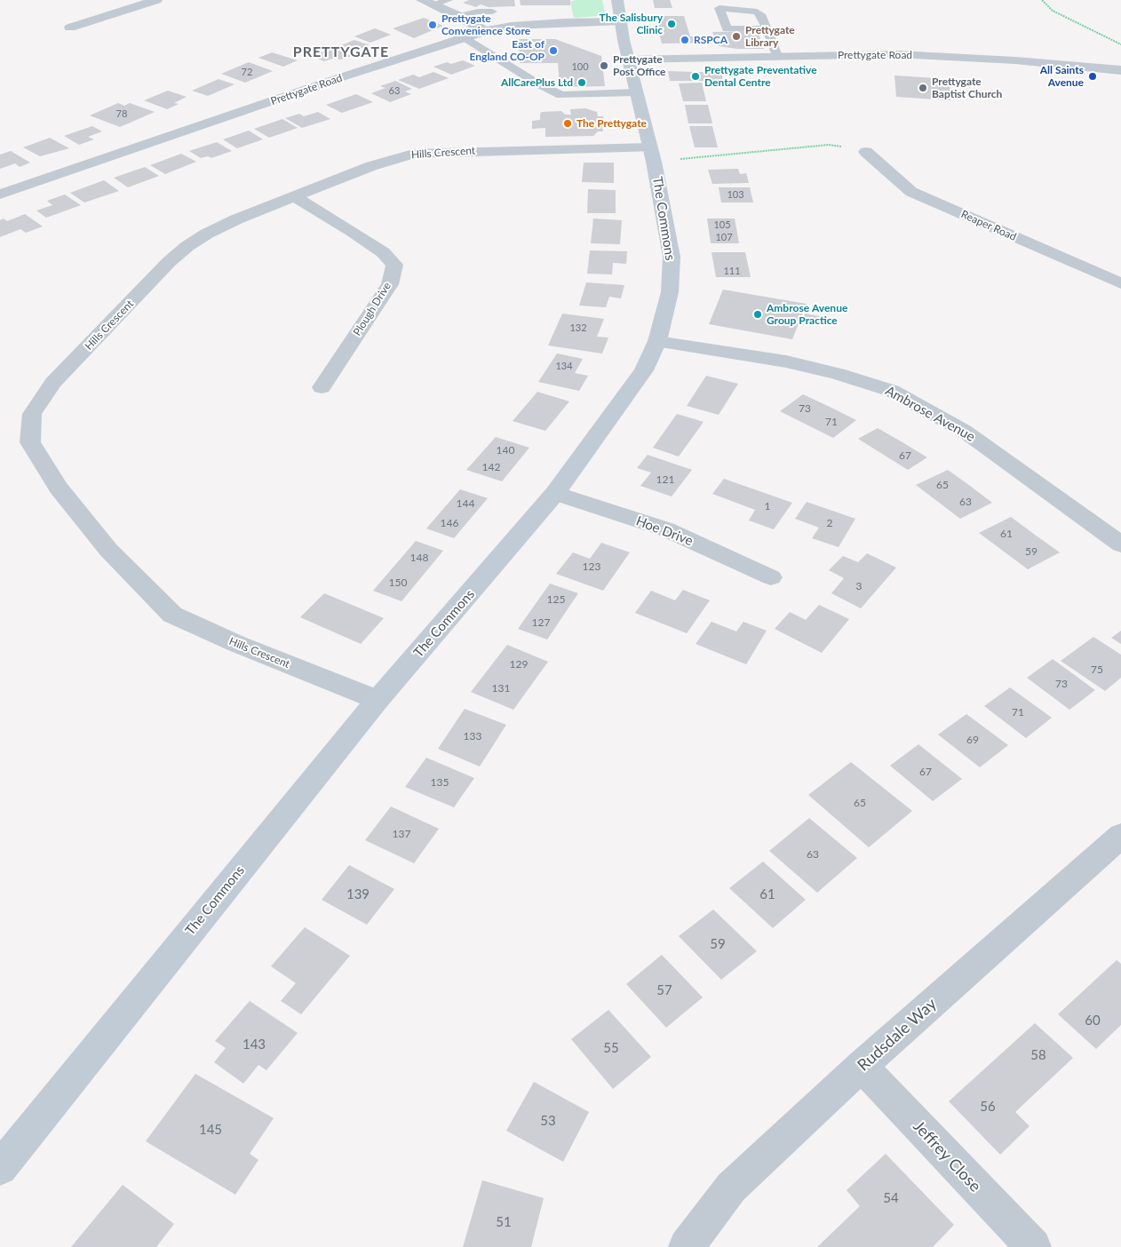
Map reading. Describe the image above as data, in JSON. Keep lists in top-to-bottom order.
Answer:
{
  "streets": {
    "street": [
      "Prettygate Road",
      "Hills Crescent",
      "The Commons",
      "Reaper Road",
      "Plough Drive",
      "Ambrose Avenue",
      "Hoe Drive",
      "Rudsdale Way",
      "Jeffrey Close"
    ]
  },
  "crossings": [
    ["Prettygate Road", "The Commons"],
    ["Hills Crescent", "The Commons"],
    ["Hills Crescent", "Plough Drive"],
    ["The Commons", "Ambrose Avenue"],
    ["The Commons", "Hoe Drive"],
    ["Rudsdale Way", "Jeffrey Close"]
  ],
  "districts": ["PRETTYGATE"],
  "places": [
    "The Salisbury Clinic",
    "Prettygate Convenience Store",
    "Prettygate Library",
    "RSPCA",
    "East of England CO-OP",
    "Prettygate Post Office",
    "Prettygate Preventative Dental Centre",
    "All Saints Avenue",
    "AllCarePlus Ltd",
    "Prettygate Baptist Church",
    "The Prettygate",
    "Ambrose Avenue Group Practice"
  ],
  "house_numbers": [
    "100",
    "72",
    "63",
    "78",
    "103",
    "105",
    "107",
    "111",
    "132",
    "134",
    "73",
    "71",
    "140",
    "67",
    "142",
    "121",
    "65",
    "63",
    "144",
    "1",
    "146",
    "2",
    "61",
    "59",
    "148",
    "123",
    "150",
    "3",
    "125",
    "127",
    "129",
    "75",
    "73",
    "131",
    "71",
    "133",
    "69",
    "67",
    "135",
    "65",
    "137",
    "63",
    "139",
    "61",
    "59",
    "57",
    "60",
    "143",
    "55",
    "58",
    "56",
    "53",
    "145",
    "54",
    "51"
  ]
}
